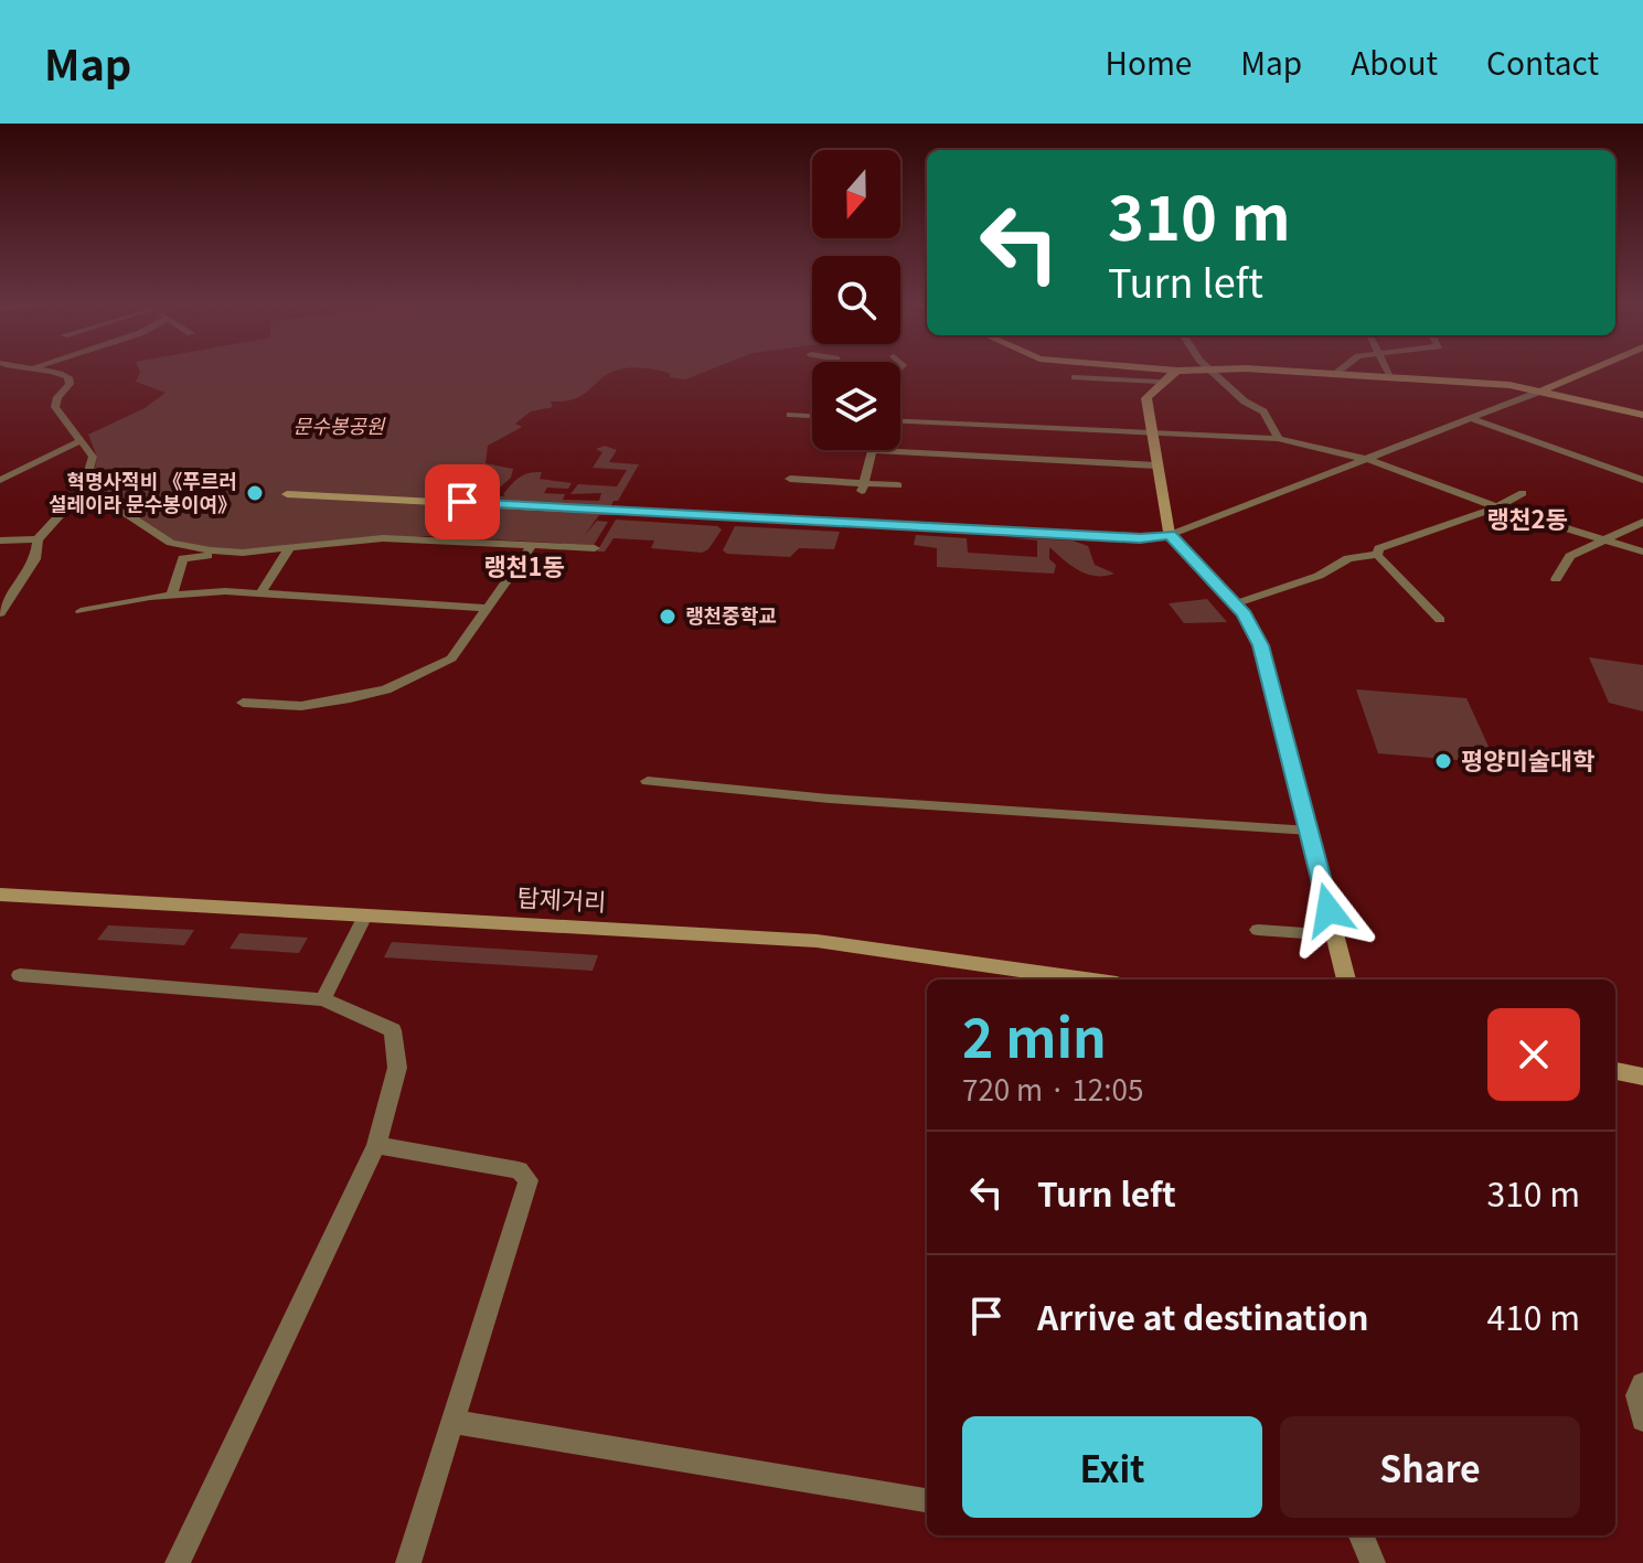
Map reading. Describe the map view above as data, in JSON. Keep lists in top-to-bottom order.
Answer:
{
  "streets": {
    "street": ["탑제거리"]
  },
  "districts": ["랭천2동", "랭천1동"],
  "parks": ["문수봉공원"],
  "places": ["혁명사적비 《푸르러 설레이라 문수봉이여》", "랭천중학교", "평양미술대학"],
  "north": "bottom",
  "page": {
    "header": "Map",
    "nav": [
      "Home",
      "Map",
      "About",
      "Contact"
    ],
    "turn": ["310 m", "Turn left"],
    "heading": ["2 min", "720 m · 12:05"],
    "list": [
      {
        "name": "Turn left",
        "value": "310 m"
      },
      {
        "name": "Arrive at destination",
        "value": "410 m"
      }
    ],
    "buttons": ["Exit", "Share"]
  }
}
